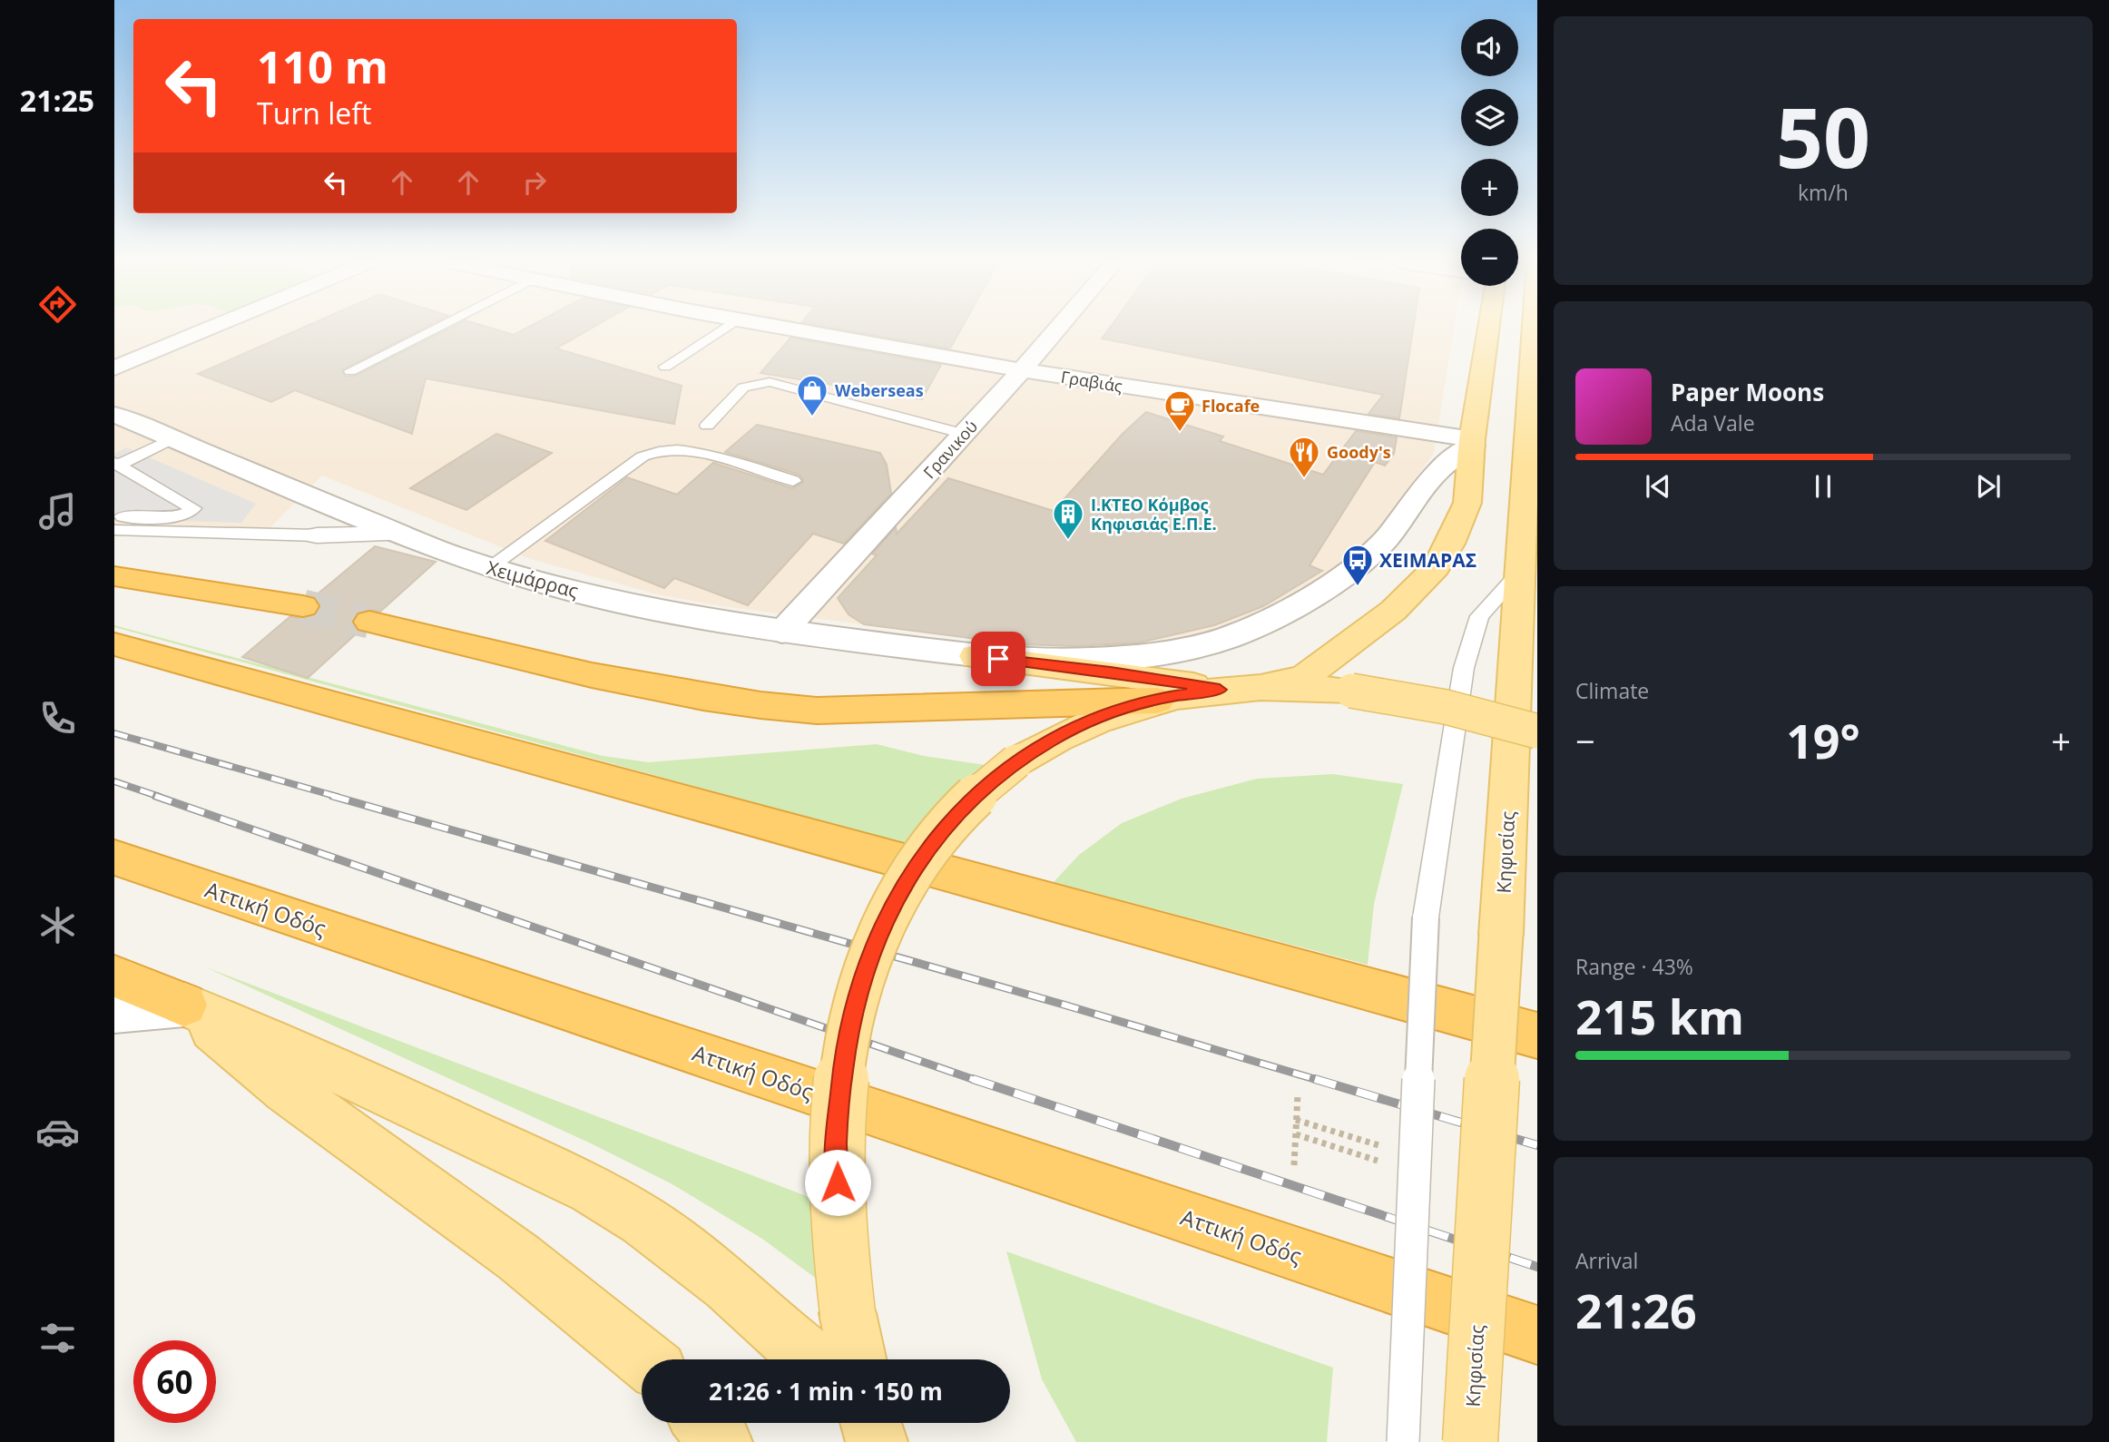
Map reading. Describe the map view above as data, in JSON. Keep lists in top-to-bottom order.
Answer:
{
  "streets": {
    "highway": ["Αττική Οδός"],
    "main road": ["Κηφισίας"],
    "street": ["Γραβιάς", "Γρανικού", "Χειμάρρας"]
  },
  "crossings": [
    ["Γραβιάς", "Γρανικού"],
    ["Γραβιάς", "Χειμάρρας"],
    ["Γρανικού", "Χειμάρρας"]
  ],
  "places": {
    "shop": ["Weberseas"],
    "cafe": ["Flocafe"],
    "restaurant": ["Goody's"],
    "building": ["Ι.ΚΤΕΟ Κόμβος Κηφισιάς Ε.Π.Ε."],
    "bus stop": ["ΧΕΙΜΑΡΑΣ"]
  },
  "page": {
    "tabs": "21:25",
    "tile": [
      ["50", "km/h"],
      "Climate",
      ["Range · 43%", "215 km"],
      ["Arrival", "21:26"]
    ],
    "map_buttons": ["+", "−"],
    "turn": ["110 m", "Turn left"],
    "song": ["Paper Moons", "Ada Vale"],
    "heat": ["−", "19°", "+"],
    "limit": "60",
    "trip": "21:26 · 1 min · 150 m"
  }
}
